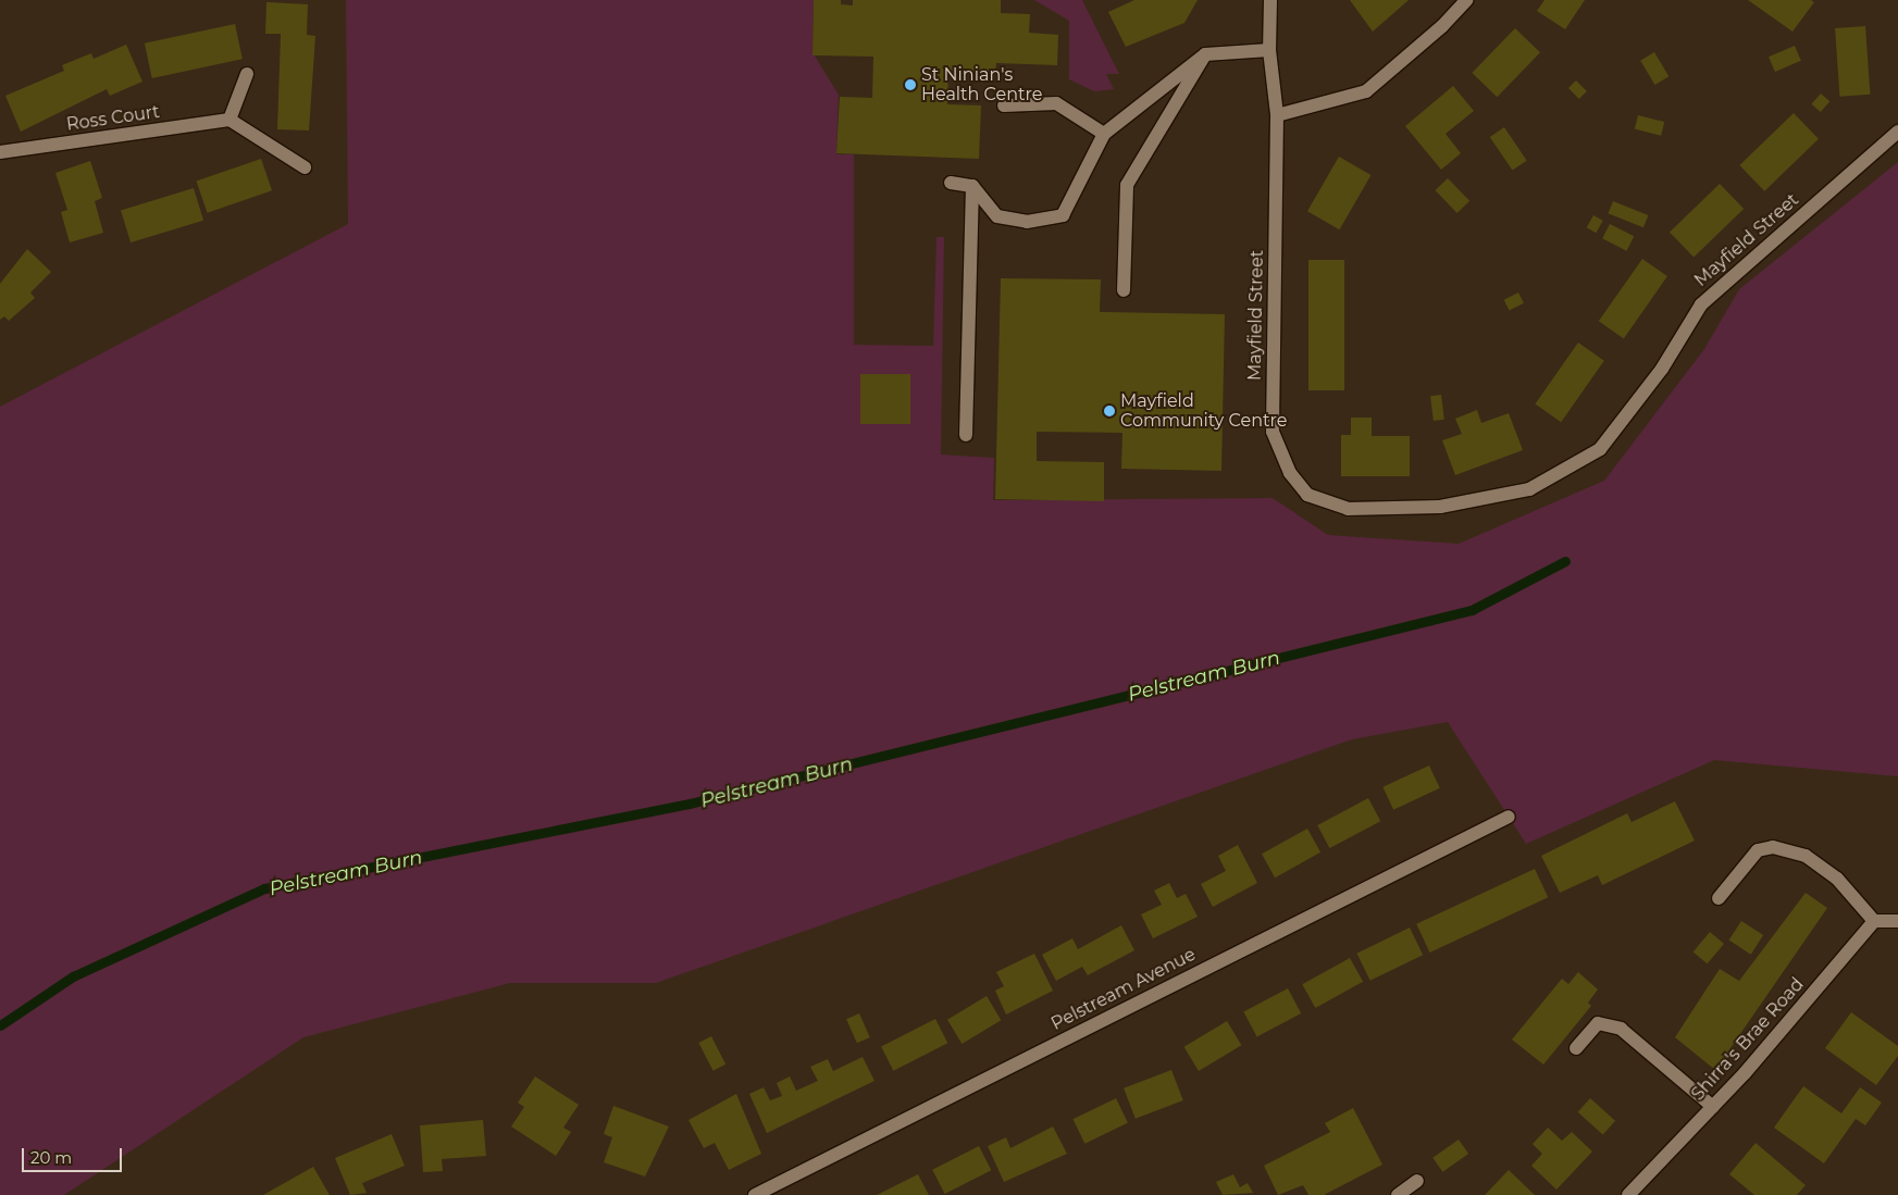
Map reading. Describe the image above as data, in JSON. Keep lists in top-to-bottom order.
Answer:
{
  "streets": {
    "street": [
      "Ross Court",
      "Mayfield Street",
      "Pelstream Avenue",
      "Shirra's Brae Road"
    ]
  },
  "water": ["Pelstream Burn"],
  "places": ["St Ninian's Health Centre", "Mayfield Community Centre"],
  "scale_bar": "20 m"
}
